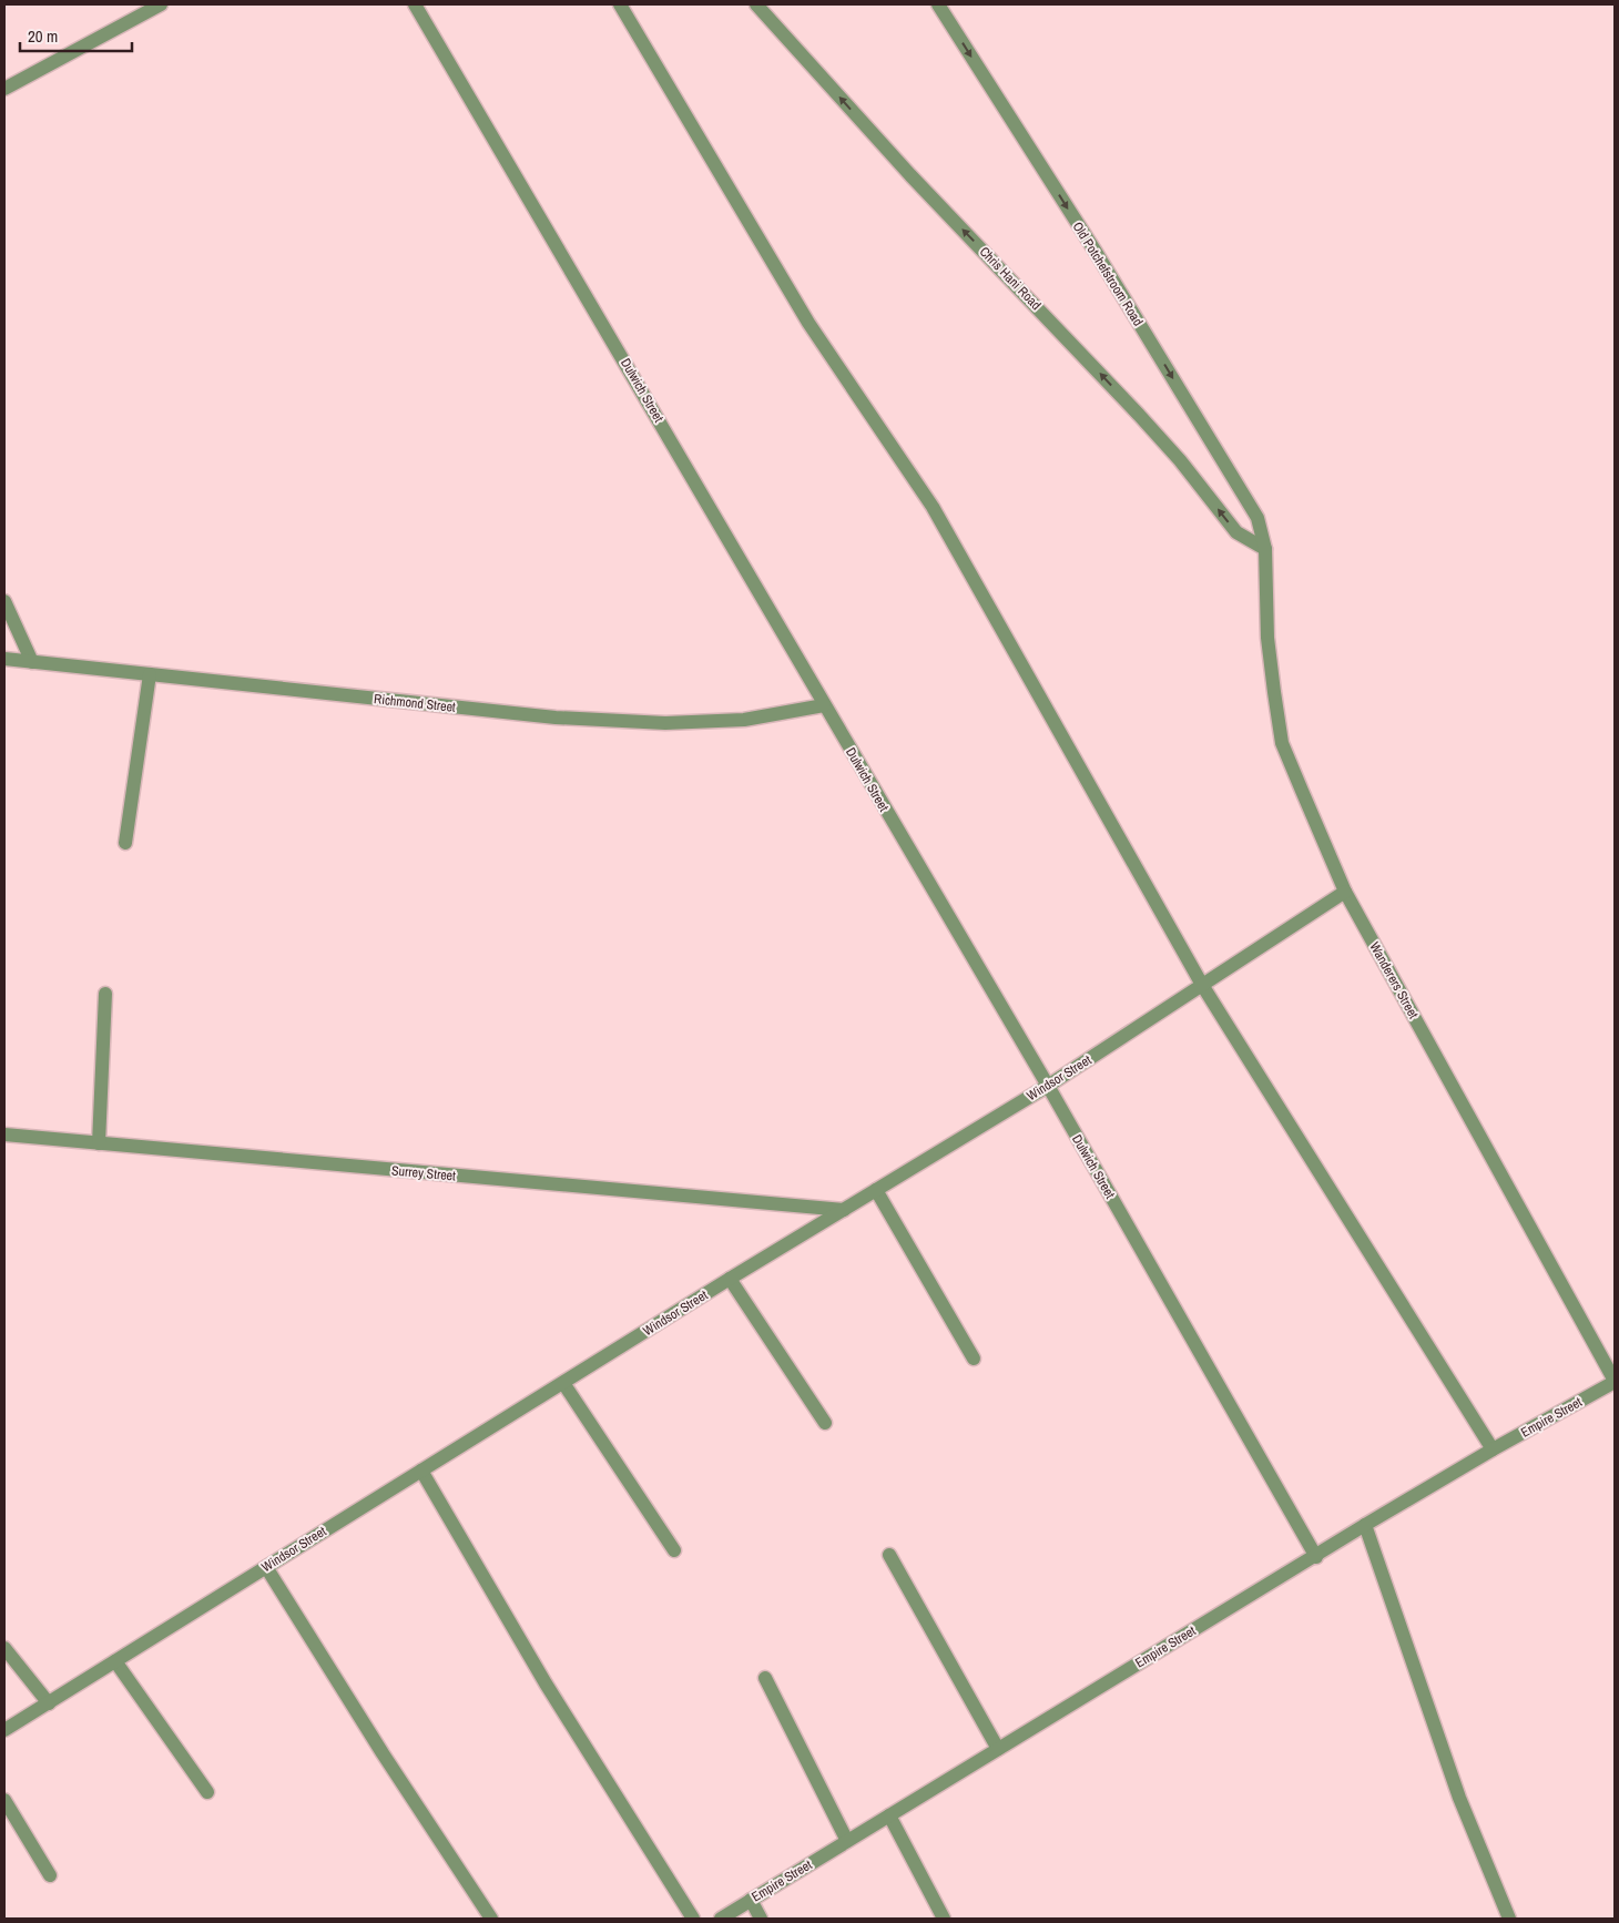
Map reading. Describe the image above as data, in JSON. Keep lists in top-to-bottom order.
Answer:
{
  "streets": {
    "street": [
      "Old Potchefstroom Road",
      "Chris Hani Road",
      "Dulwich Street",
      "Richmond Street",
      "Wanderers Street",
      "Windsor Street",
      "Surrey Street",
      "Empire Street"
    ]
  },
  "crossings": [
    ["Old Potchefstroom Road", "Chris Hani Road"],
    ["Old Potchefstroom Road", "Wanderers Street"],
    ["Chris Hani Road", "Wanderers Street"],
    ["Dulwich Street", "Richmond Street"],
    ["Dulwich Street", "Windsor Street"],
    ["Dulwich Street", "Empire Street"],
    ["Wanderers Street", "Windsor Street"],
    ["Wanderers Street", "Empire Street"],
    ["Windsor Street", "Surrey Street"]
  ],
  "one_way": ["Old Potchefstroom Road", "Chris Hani Road"],
  "scale_bar": "20 m"
}
